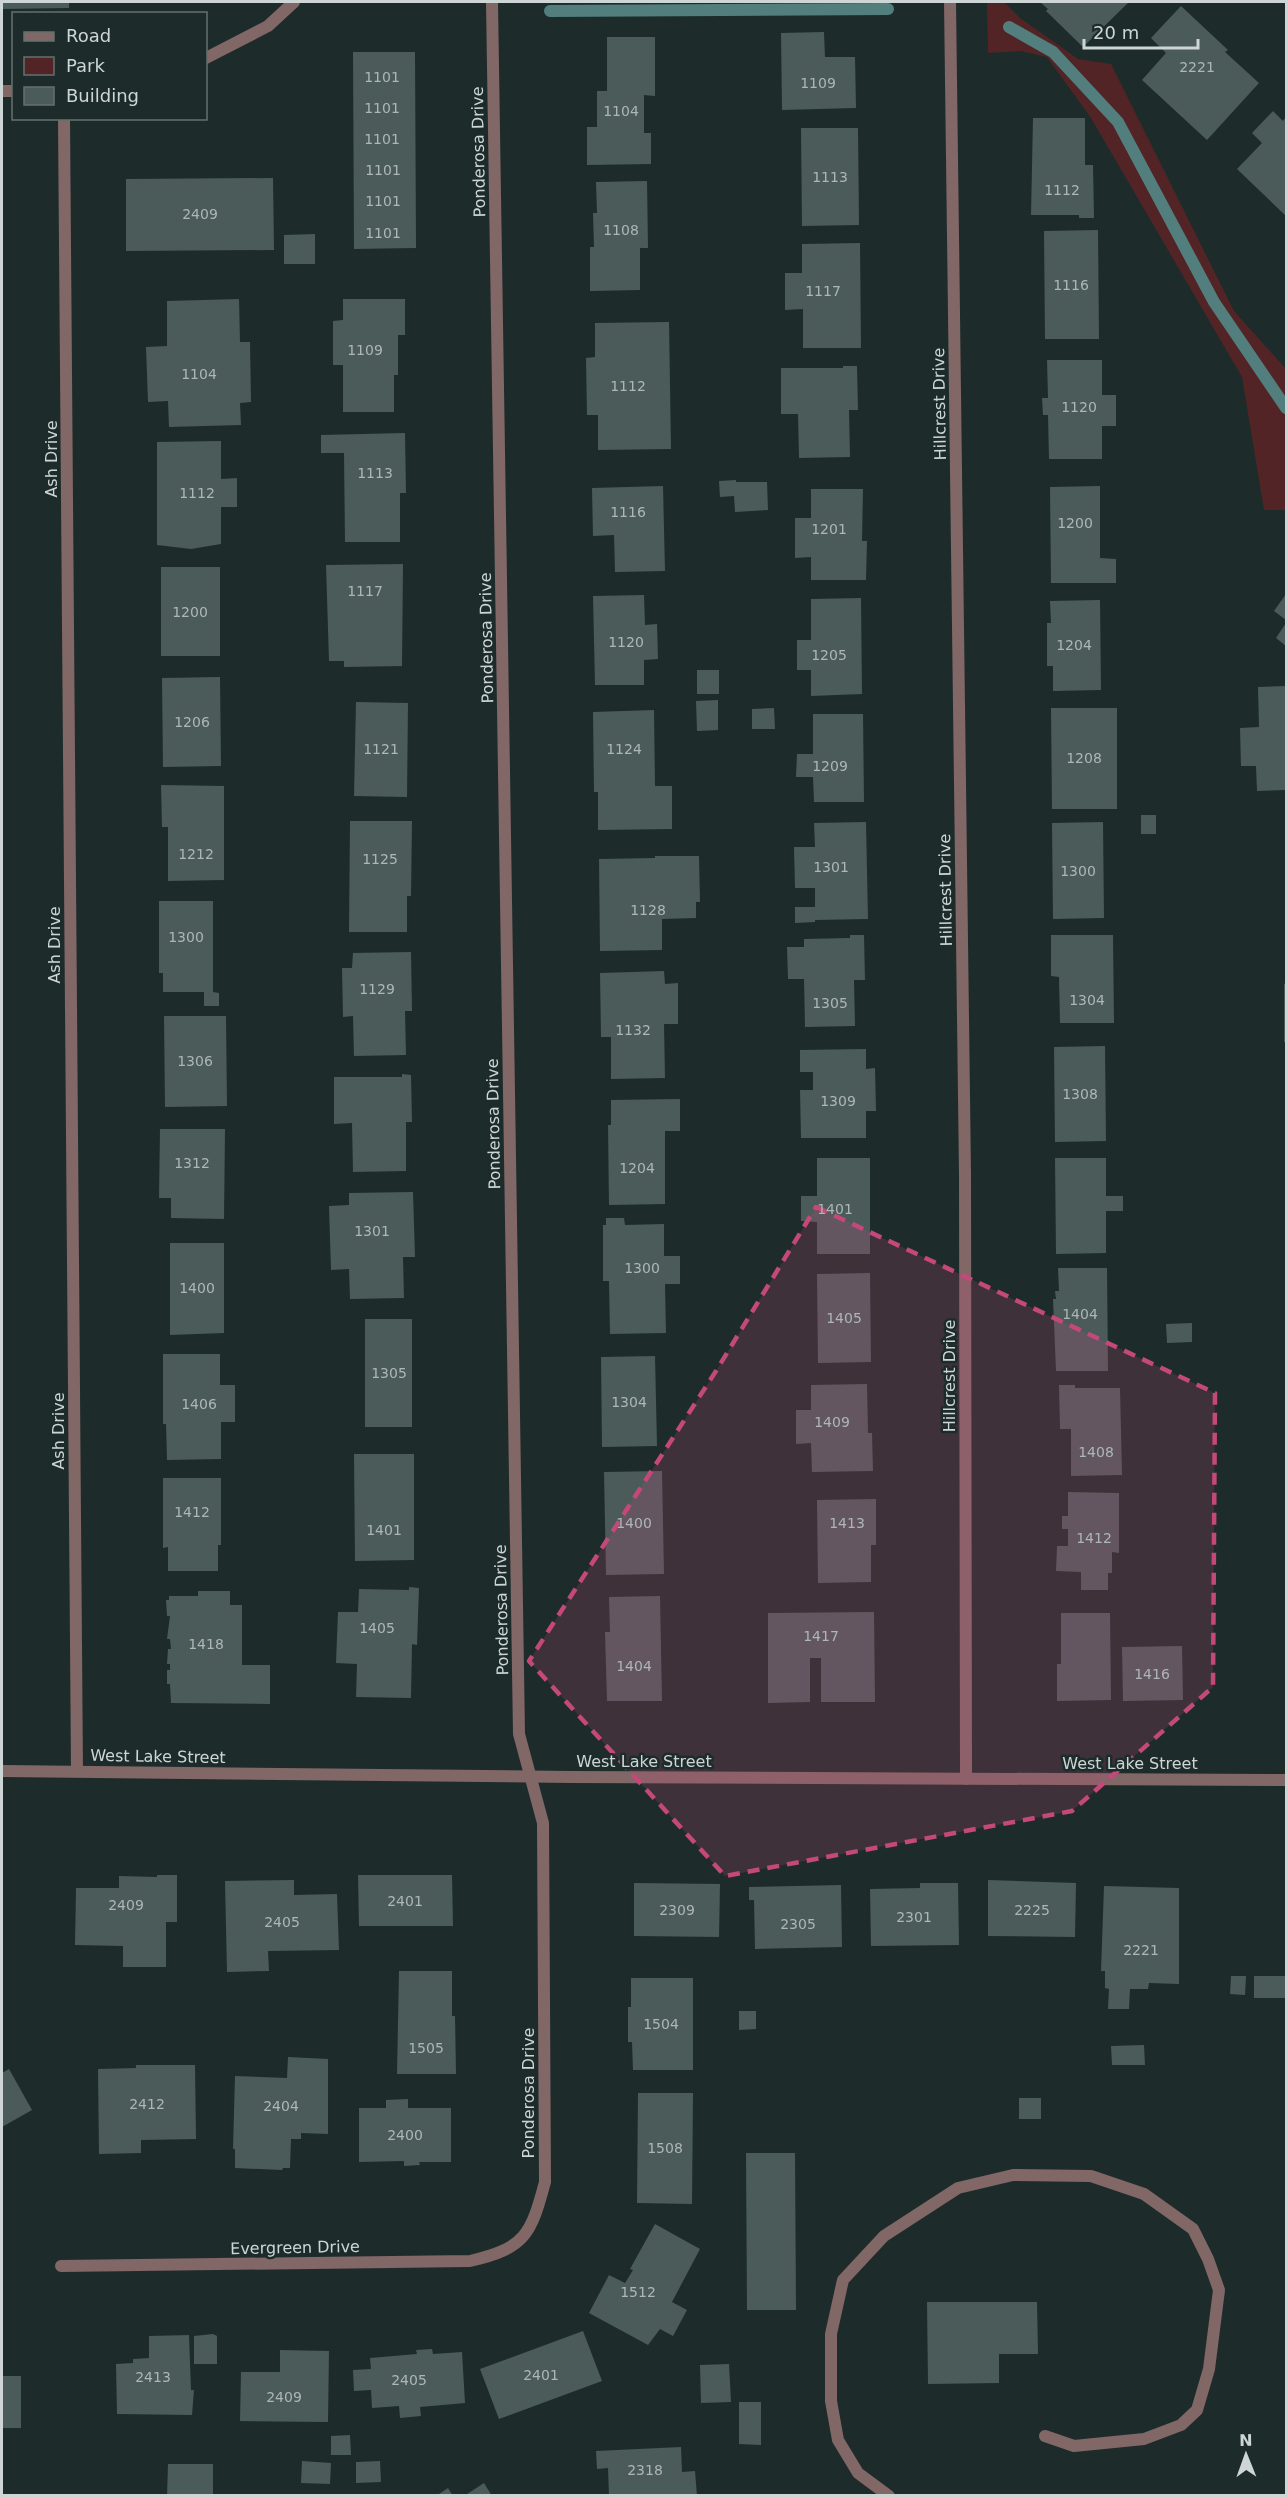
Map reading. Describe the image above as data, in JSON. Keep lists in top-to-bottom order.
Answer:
{
  "streets": {
    "street": [
      "Ponderosa Drive",
      "Hillcrest Drive",
      "Ash Drive",
      "West Lake Street",
      "Evergreen Drive"
    ]
  },
  "crossings": [
    ["Ponderosa Drive", "West Lake Street"],
    ["Ponderosa Drive", "Evergreen Drive"],
    ["Hillcrest Drive", "West Lake Street"],
    ["Ash Drive", "West Lake Street"]
  ],
  "house_numbers": [
    "2221",
    "1101",
    "1109",
    "1101",
    "1104",
    "1101",
    "1101",
    "1113",
    "1112",
    "1101",
    "2409",
    "1108",
    "1101",
    "1116",
    "1117",
    "1109",
    "1104",
    "1112",
    "1120",
    "1113",
    "1112",
    "1116",
    "1200",
    "1201",
    "1117",
    "1200",
    "1120",
    "1204",
    "1205",
    "1206",
    "1121",
    "1124",
    "1208",
    "1209",
    "1212",
    "1125",
    "1301",
    "1300",
    "1128",
    "1300",
    "1129",
    "1304",
    "1305",
    "1132",
    "1306",
    "1308",
    "1309",
    "1312",
    "1204",
    "1401",
    "1301",
    "1300",
    "1400",
    "1404",
    "1405",
    "1305",
    "1304",
    "1406",
    "1409",
    "1408",
    "1412",
    "1400",
    "1413",
    "1401",
    "1412",
    "1405",
    "1417",
    "1418",
    "1404",
    "1416",
    "2401",
    "2409",
    "2309",
    "2225",
    "2301",
    "2405",
    "2305",
    "2221",
    "1504",
    "1505",
    "2412",
    "2404",
    "2400",
    "1508",
    "1512",
    "2401",
    "2413",
    "2405",
    "2409",
    "2318"
  ],
  "legend": ["Road", "Park", "Building"],
  "scale_bar": "20 m",
  "north": "top"
}
